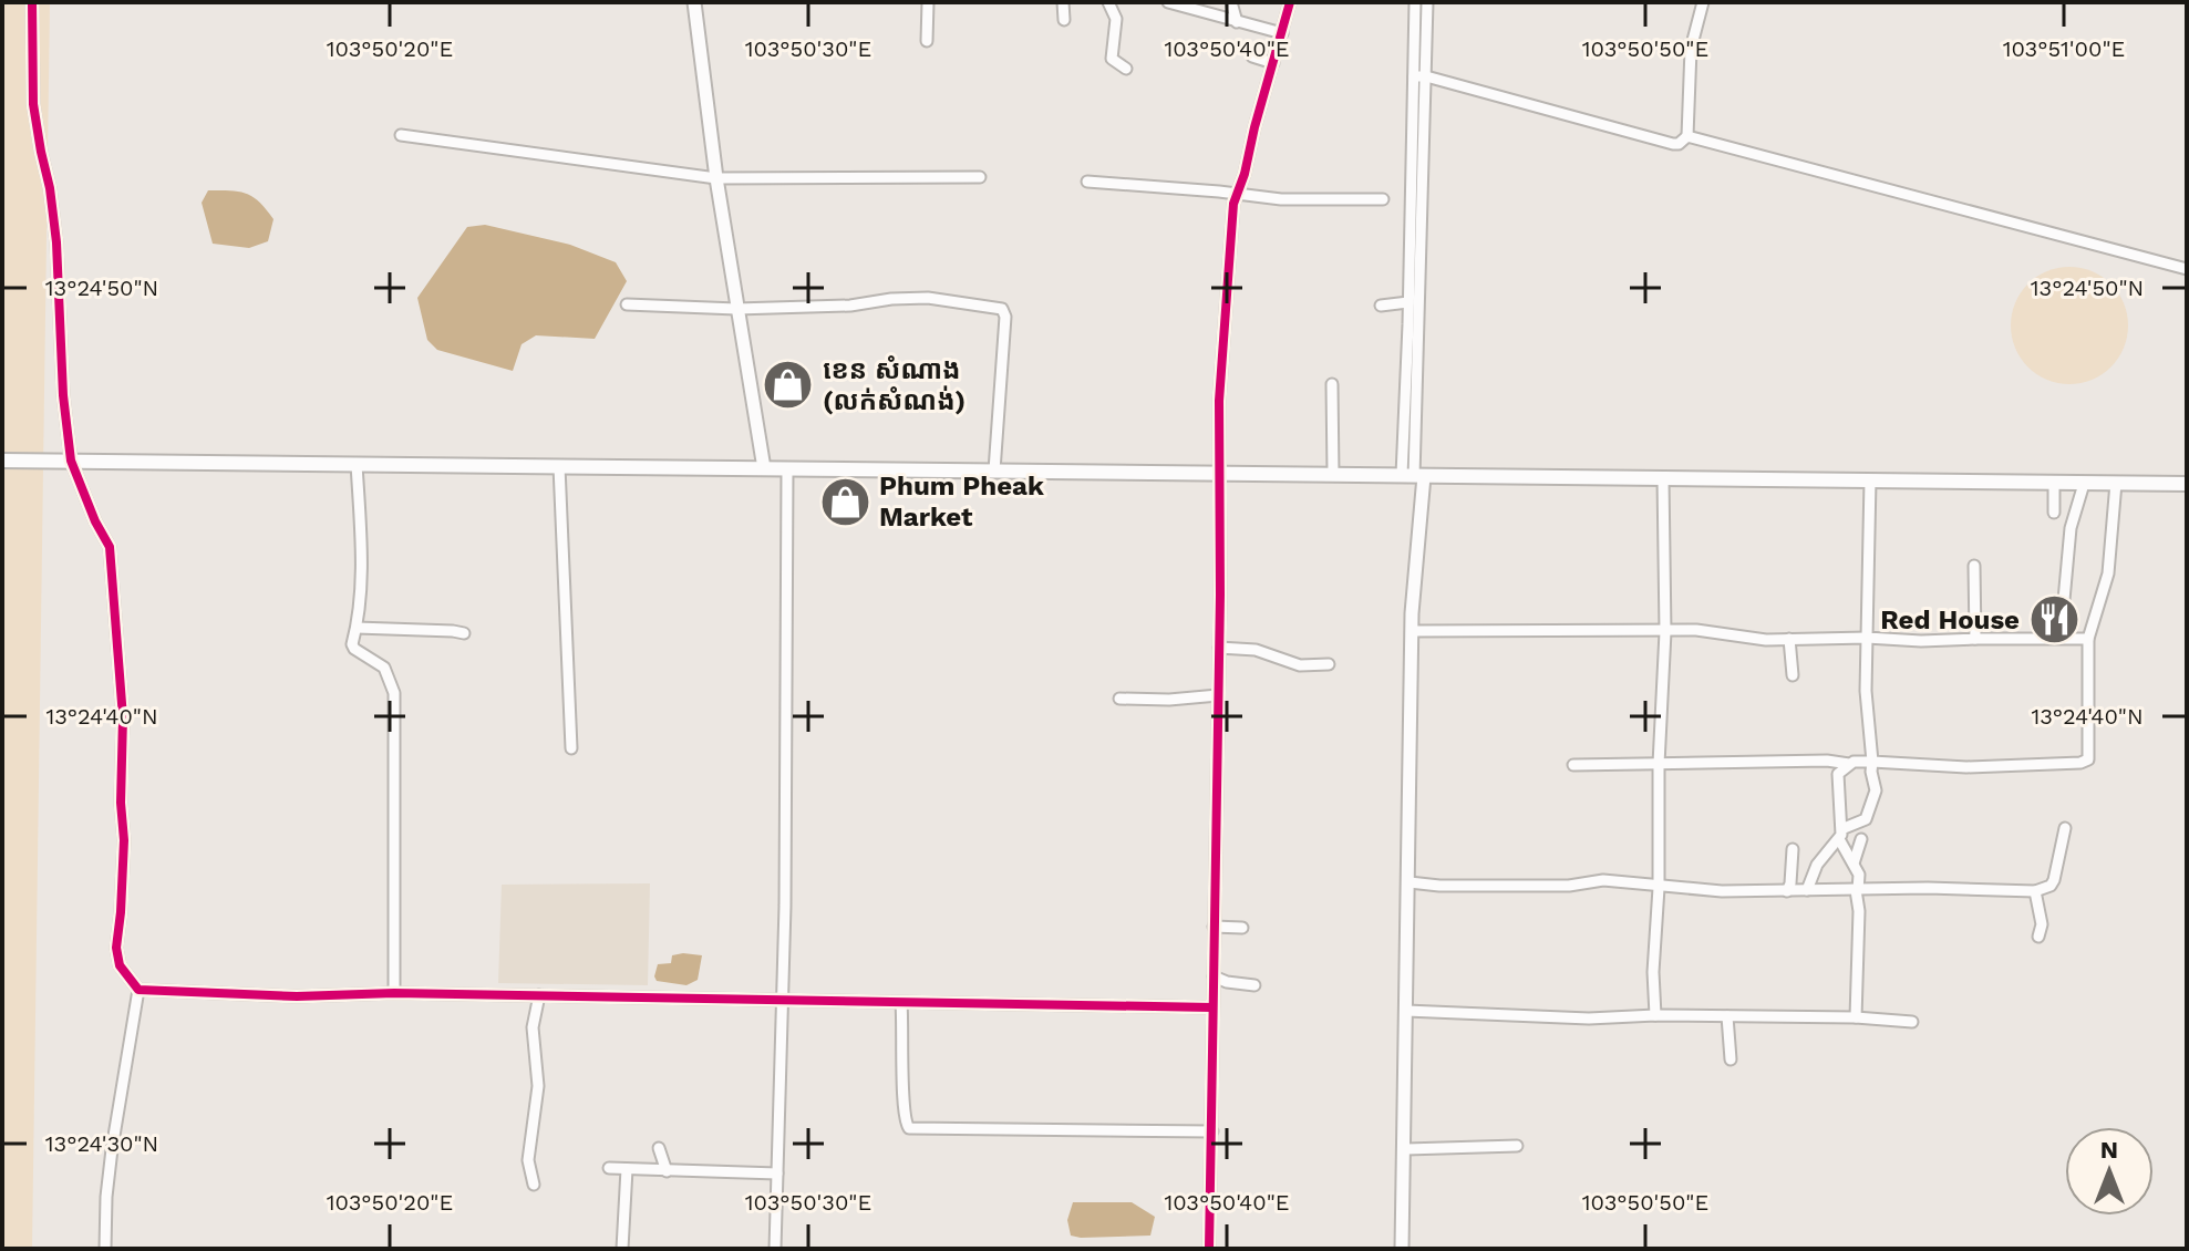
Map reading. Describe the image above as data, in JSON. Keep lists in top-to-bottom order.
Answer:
{
  "places": {
    "shop": ["ខេន សំណាង (លក់សំណង់)", "Phum Pheak Market"],
    "restaurant": ["Red House"]
  },
  "north": "top",
  "coordinates": [
    "103°50'20\"E",
    "103°50'30\"E",
    "103°50'40\"E",
    "103°50'50\"E",
    "103°51'00\"E",
    "13°24'50\"N",
    "13°24'40\"N",
    "13°24'30\"N"
  ]
}
